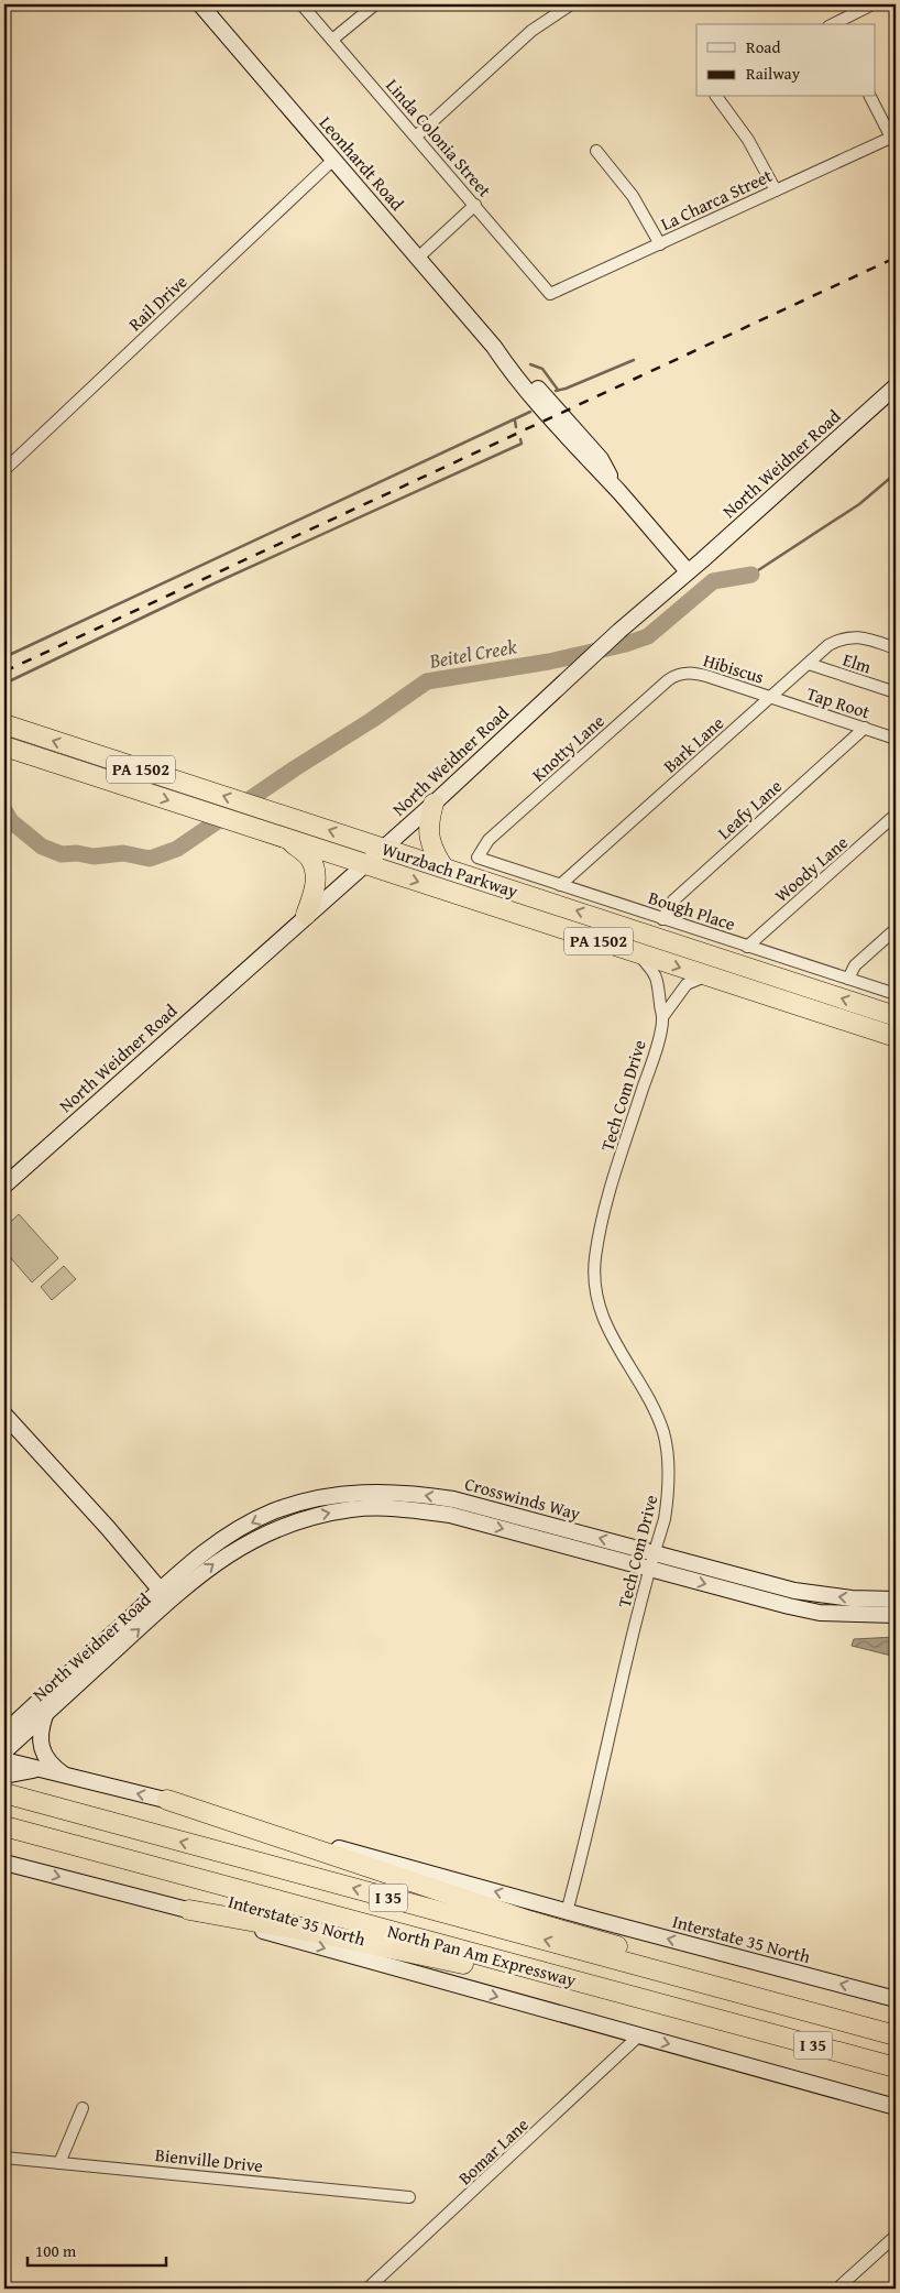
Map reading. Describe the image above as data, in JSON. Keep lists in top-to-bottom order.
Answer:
{
  "streets": {
    "highway": [
      "PA 1502",
      "Wurzbach Parkway",
      "I 35",
      "North Pan Am Expressway"
    ],
    "main road": [
      "Leonhardt Road",
      "North Weidner Road",
      "Crosswinds Way",
      "Interstate 35 North"
    ],
    "street": [
      "Linda Colonia Street",
      "La Charca Street",
      "Rail Drive",
      "Elm",
      "Hibiscus",
      "Tap Root",
      "Bark Lane",
      "Knotty Lane",
      "Leafy Lane",
      "Woody Lane",
      "Bough Place",
      "Tech Com Drive",
      "Bomar Lane",
      "Bienville Drive"
    ]
  },
  "crossings": [
    ["Linda Colonia Street", "La Charca Street"],
    ["Leonhardt Road", "Rail Drive"],
    ["Leonhardt Road", "North Weidner Road"],
    ["North Weidner Road", "Wurzbach Parkway"],
    ["North Weidner Road", "Crosswinds Way"],
    ["Elm", "Bark Lane"],
    ["Hibiscus", "Tap Root"],
    ["Hibiscus", "Bark Lane"],
    ["Hibiscus", "Knotty Lane"],
    ["Tap Root", "Bark Lane"],
    ["Tap Root", "Leafy Lane"],
    ["Bark Lane", "Bough Place"],
    ["Knotty Lane", "Bough Place"],
    ["Leafy Lane", "Bough Place"],
    ["Woody Lane", "Bough Place"],
    ["Wurzbach Parkway", "Tech Com Drive"],
    ["Tech Com Drive", "Crosswinds Way"],
    ["Tech Com Drive", "Interstate 35 North"],
    ["Interstate 35 North", "Bomar Lane"]
  ],
  "water": ["Beitel Creek"],
  "legend": ["Road", "Railway"],
  "scale_bar": "100 m"
}
